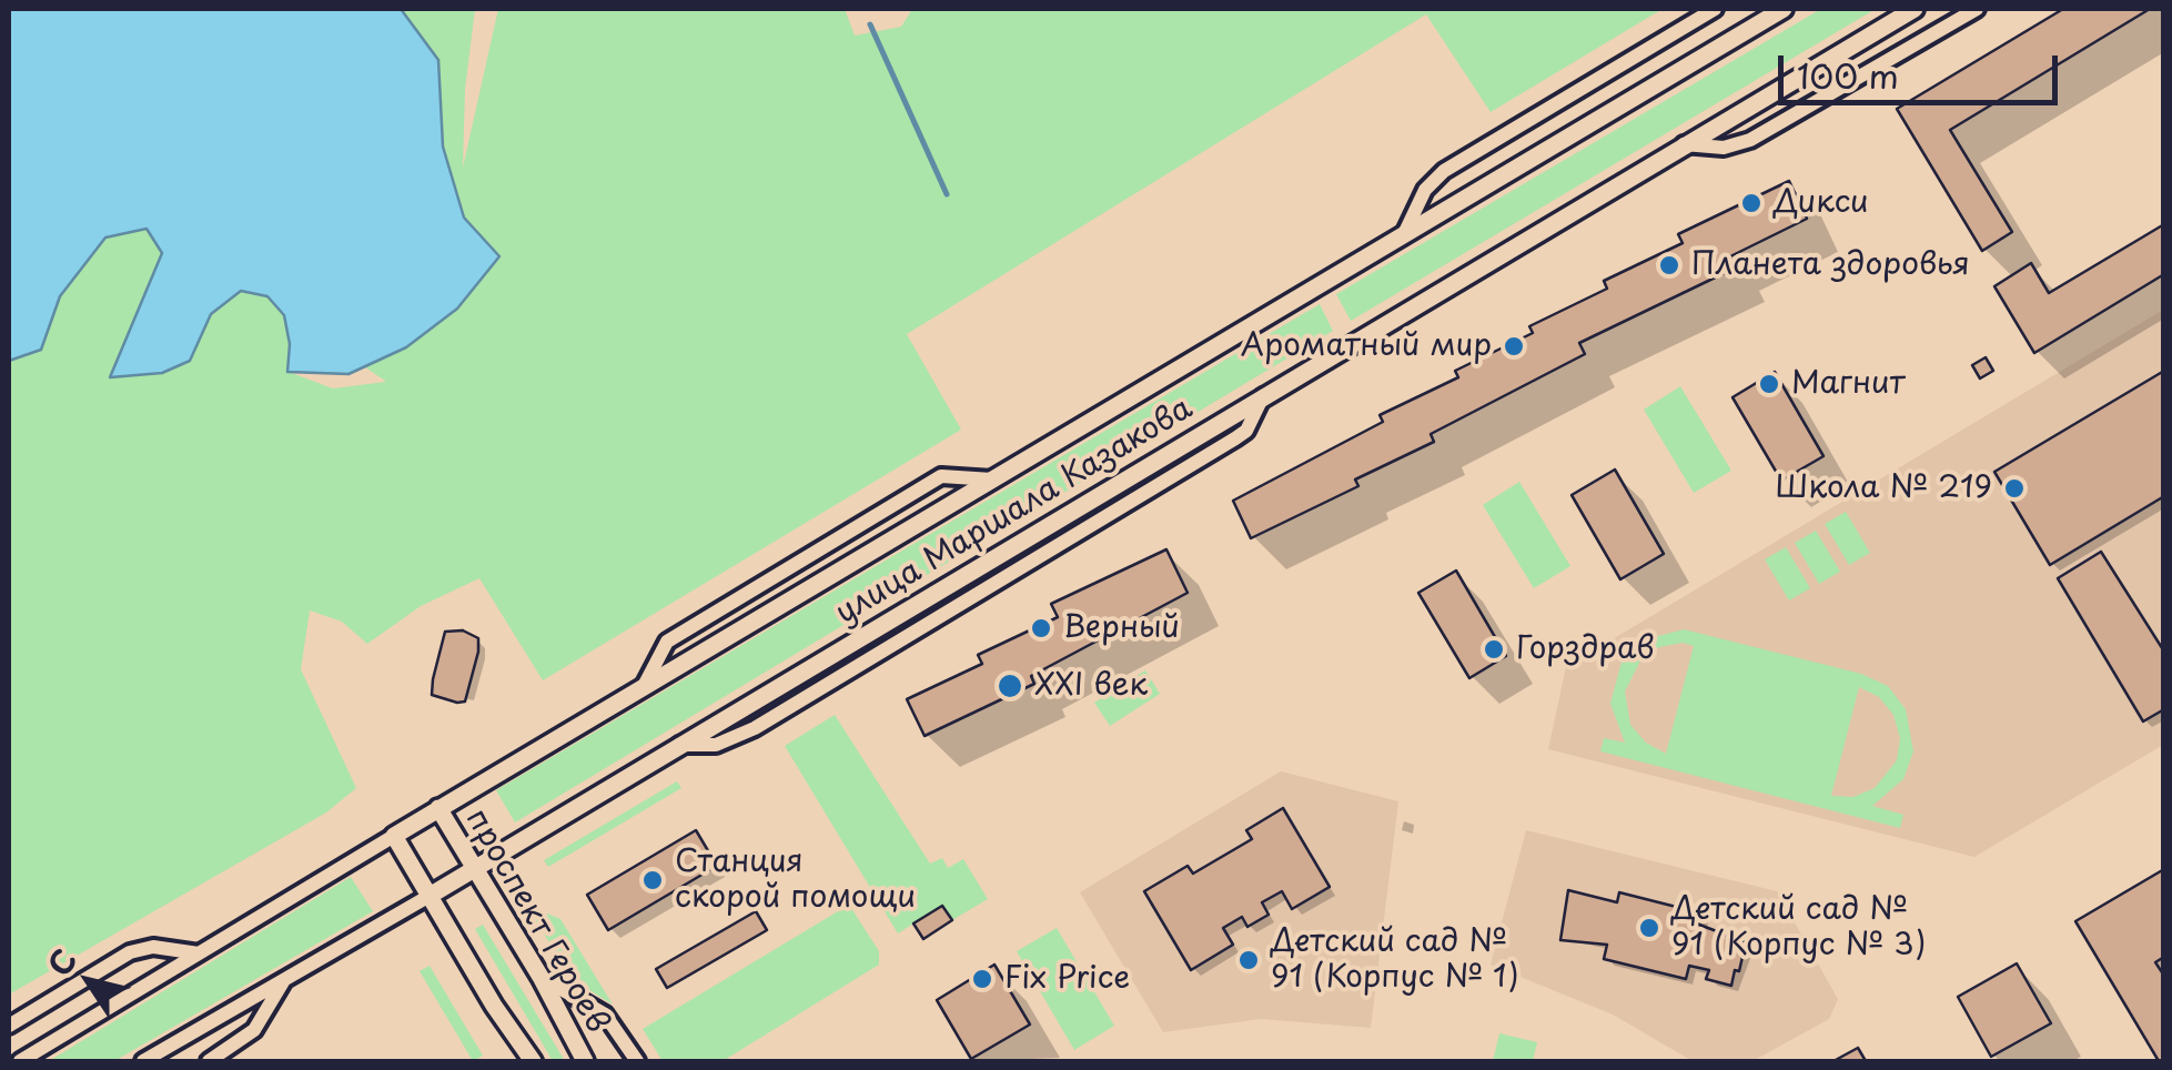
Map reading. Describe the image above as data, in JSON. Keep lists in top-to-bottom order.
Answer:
{
  "streets": {
    "street": ["улица Маршала Казакова", "проспект Героев"]
  },
  "crossings": [
    ["улица Маршала Казакова", "проспект Героев"]
  ],
  "places": [
    "Дикси",
    "Планета здоровья",
    "Ароматный мир",
    "Магнит",
    "Школа № 219",
    "Верный",
    "Горздрав",
    "XXI век",
    "Станция скорой помощи",
    "Детский сад № 91 (Корпус № 3)",
    "Детский сад № 91 (Корпус № 1)",
    "Fix Price"
  ],
  "scale_bar": "100 m",
  "north": "top left"
}
